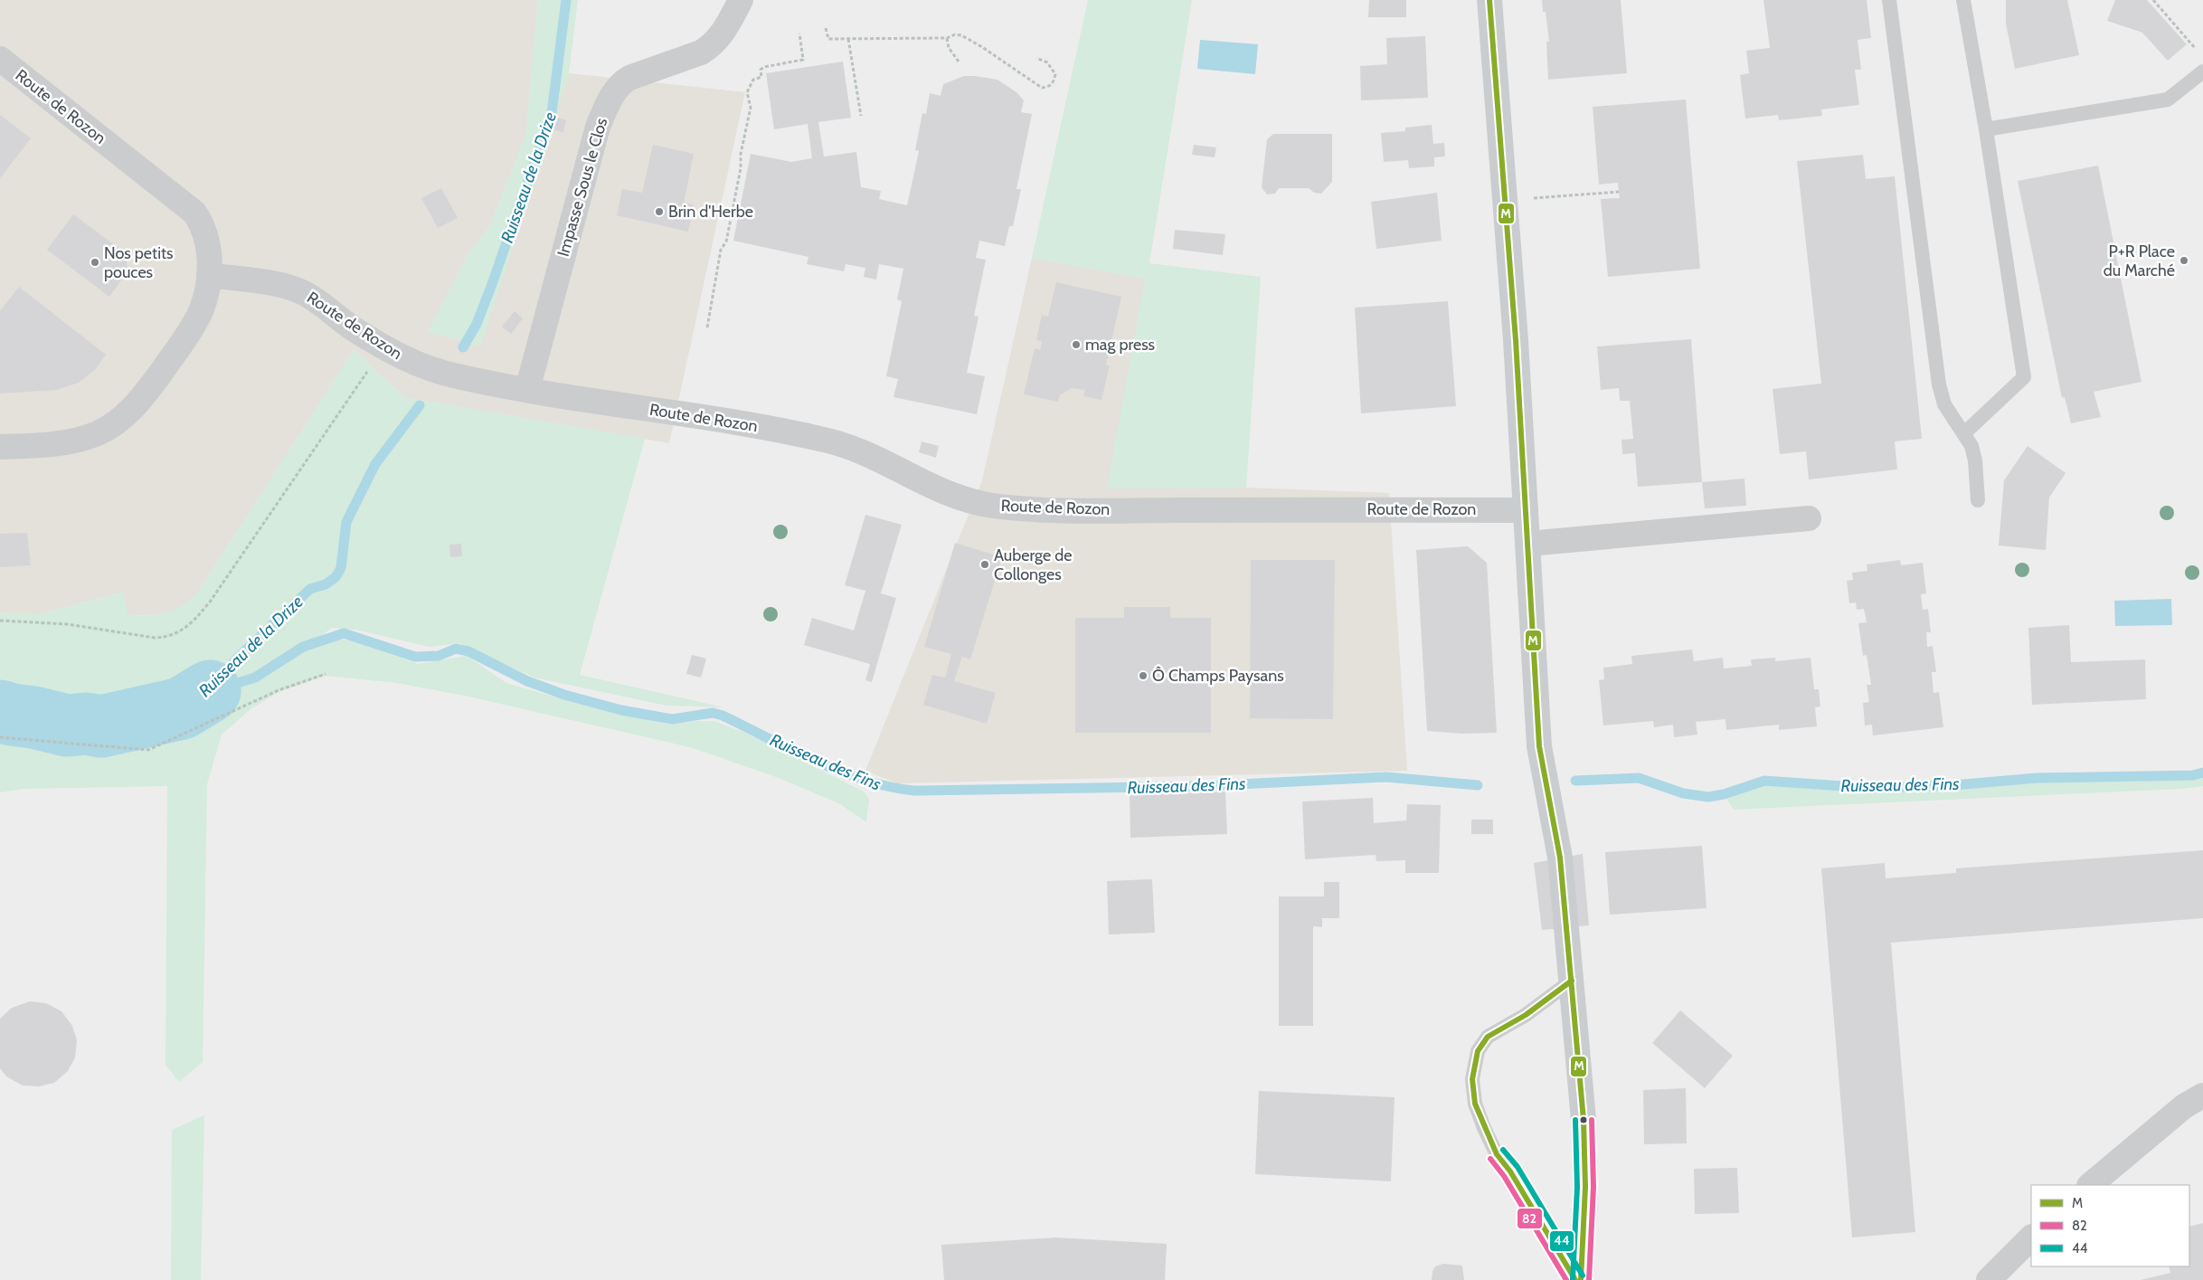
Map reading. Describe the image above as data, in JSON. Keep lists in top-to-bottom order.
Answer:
{
  "streets": {
    "street": ["Route de Rozon", "Impasse Sous le Clos"]
  },
  "crossings": [
    ["Route de Rozon", "Impasse Sous le Clos"]
  ],
  "water": ["Ruisseau de la Drize", "Ruisseau des Fins"],
  "places": [
    "Brin d'Herbe",
    "P+R Place du Marché",
    "Nos petits pouces",
    "mag press",
    "Auberge de Collonges",
    "Ô Champs Paysans"
  ],
  "lines": ["transit line M", "transit line 82", "transit line 44"],
  "legend": ["M", "82", "44"]
}
